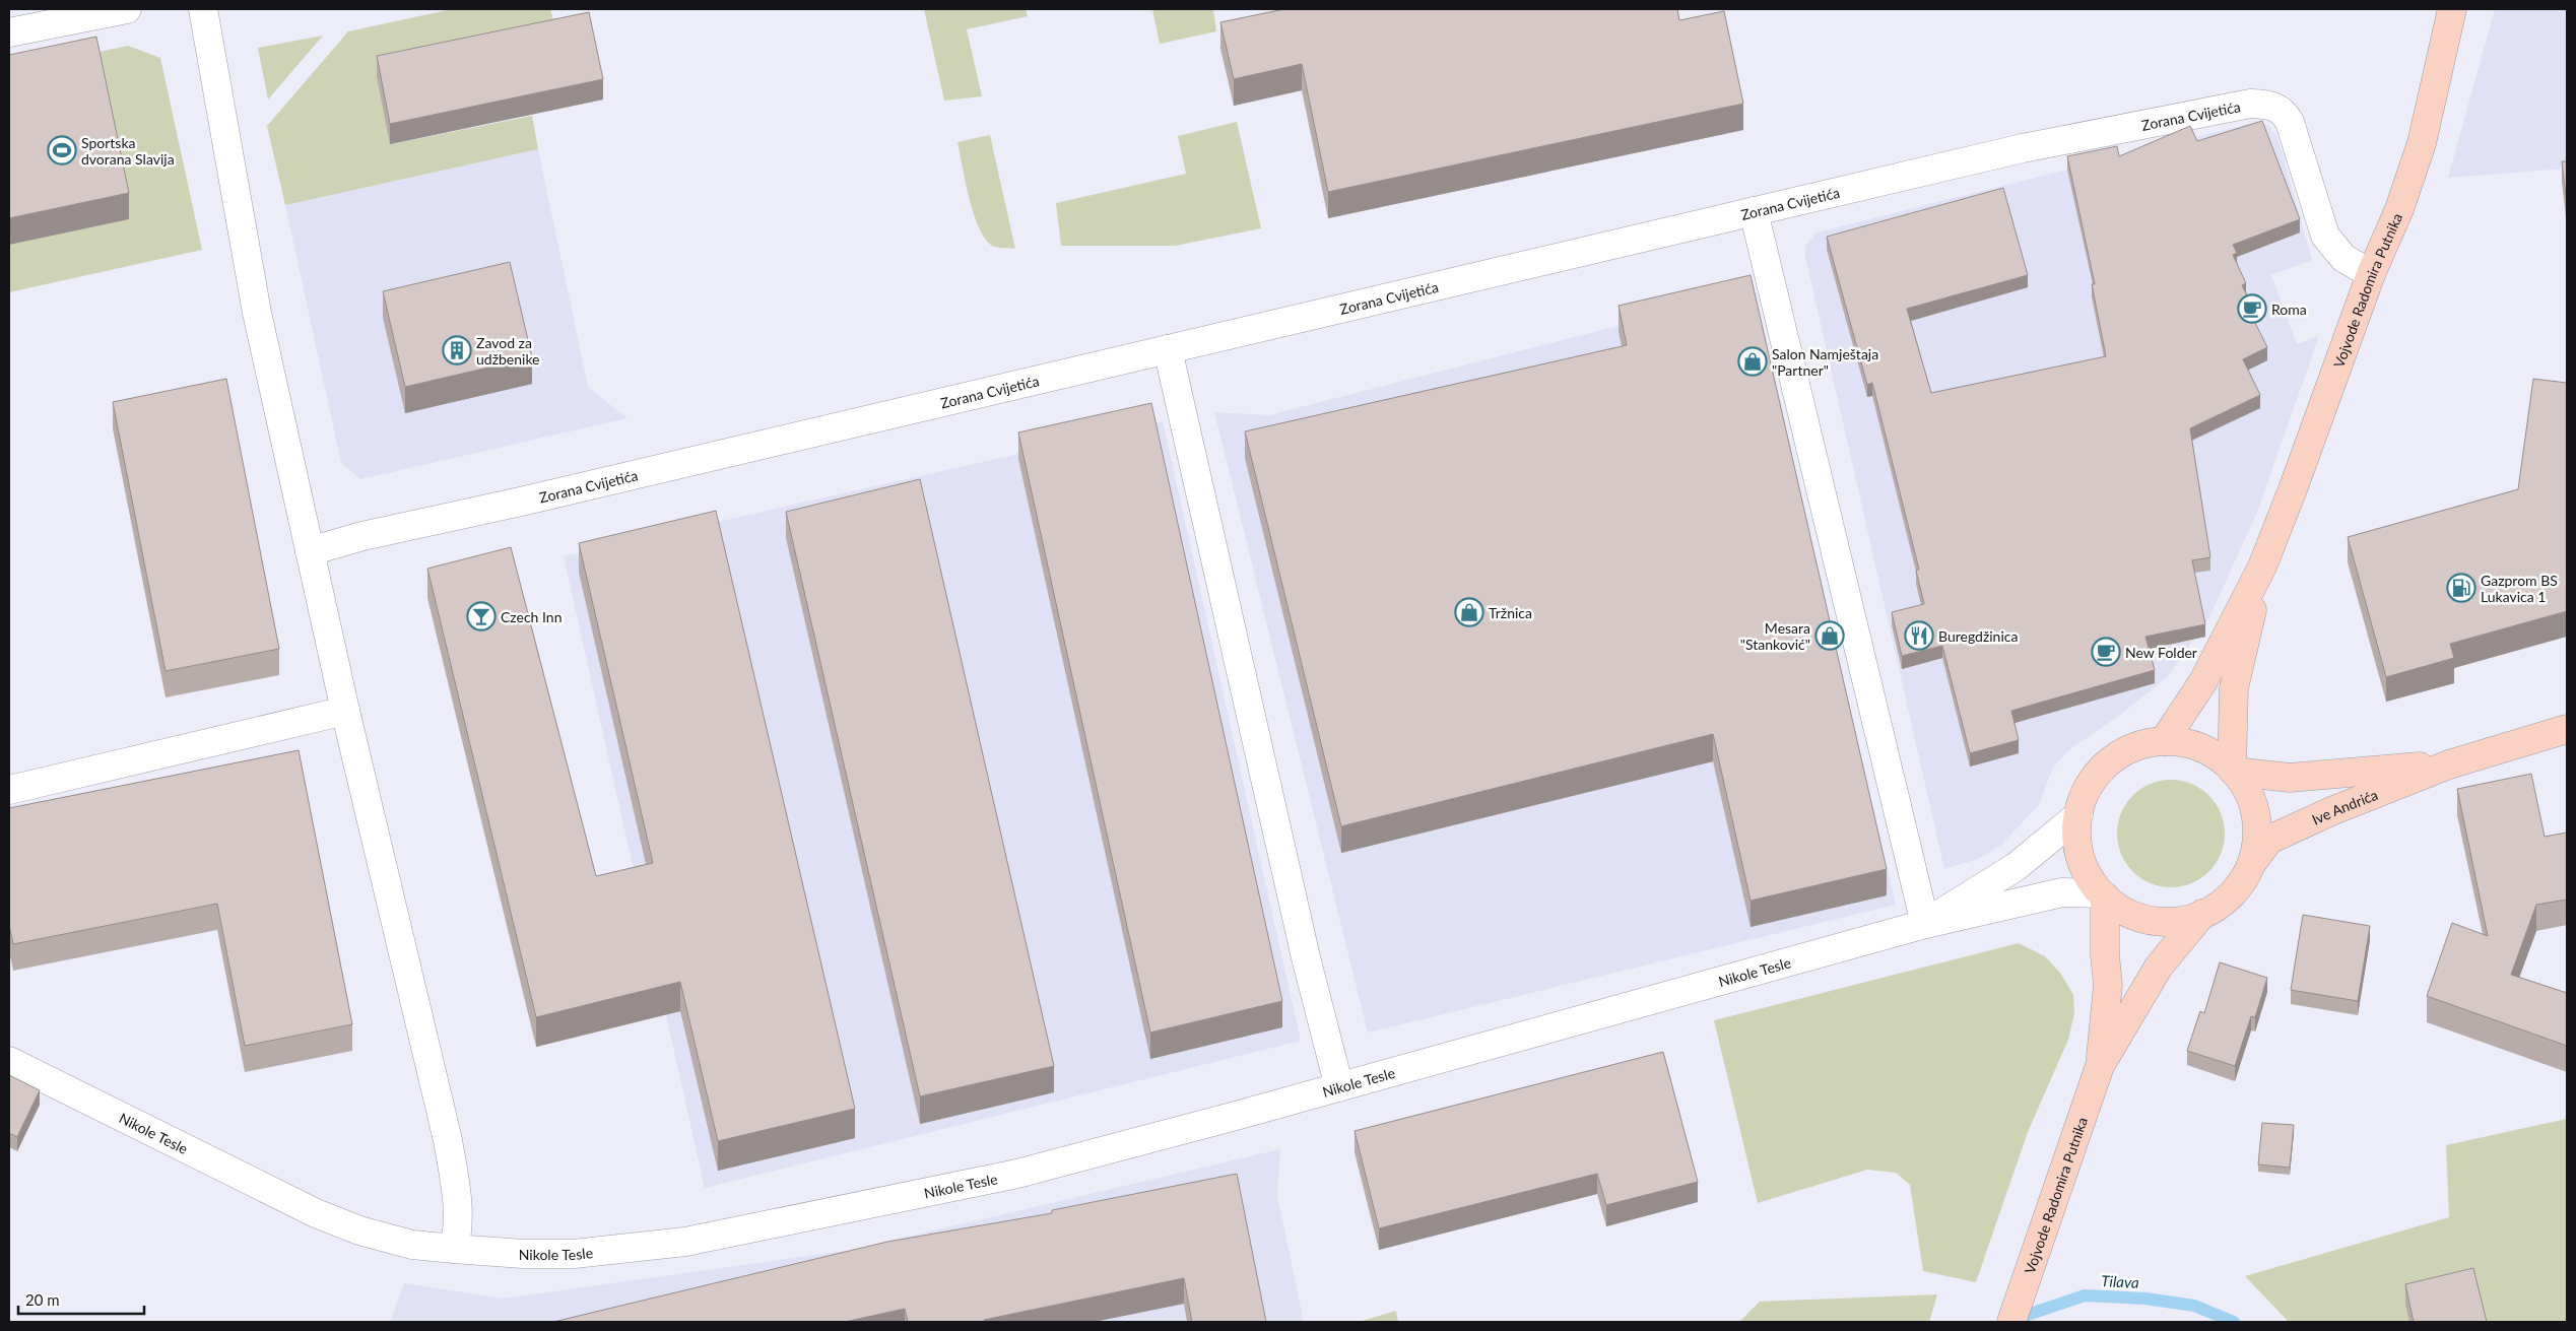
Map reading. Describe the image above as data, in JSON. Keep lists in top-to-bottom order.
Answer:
{
  "streets": {
    "main road": ["Vojvode Radomira Putnika", "Ive Andrića"],
    "street": ["Zorana Cvijetića", "Nikole Tesle"]
  },
  "crossings": [
    ["Zorana Cvijetića", "Vojvode Radomira Putnika"],
    ["Vojvode Radomira Putnika", "Ive Andrića"],
    ["Vojvode Radomira Putnika", "Nikole Tesle"],
    ["Ive Andrića", "Nikole Tesle"]
  ],
  "water": ["Tilava"],
  "places": {
    "sports": ["Sportska dvorana Slavija"],
    "cafe": ["Roma", "New Folder"],
    "building": ["Zavod za udžbenike"],
    "shop": ["Salon Namještaja \"Partner\"", "Tržnica", "Mesara \"Stanković\""],
    "fuel station": ["Gazprom BS Lukavica 1"],
    "bar": ["Czech Inn"],
    "restaurant": ["Buregdžinica"]
  },
  "scale_bar": "20 m"
}
